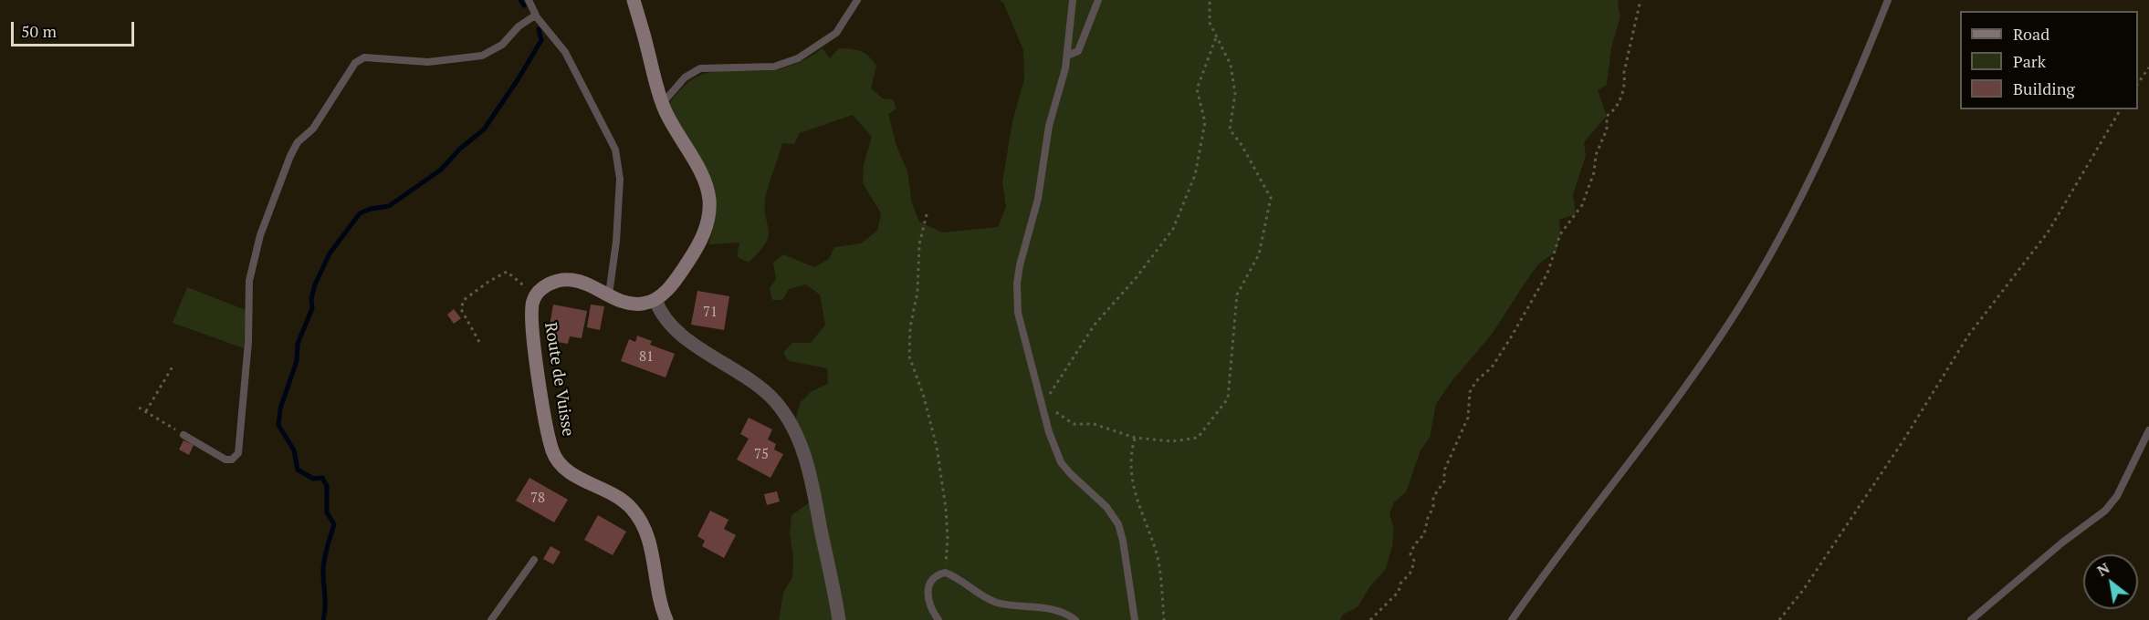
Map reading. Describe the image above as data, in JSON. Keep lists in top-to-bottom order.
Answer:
{
  "streets": {
    "street": ["Route de Vuisse"]
  },
  "house_numbers": [
    "71",
    "81",
    "75",
    "78"
  ],
  "legend": ["Road", "Park", "Building"],
  "scale_bar": "50 m",
  "north": "top left"
}
